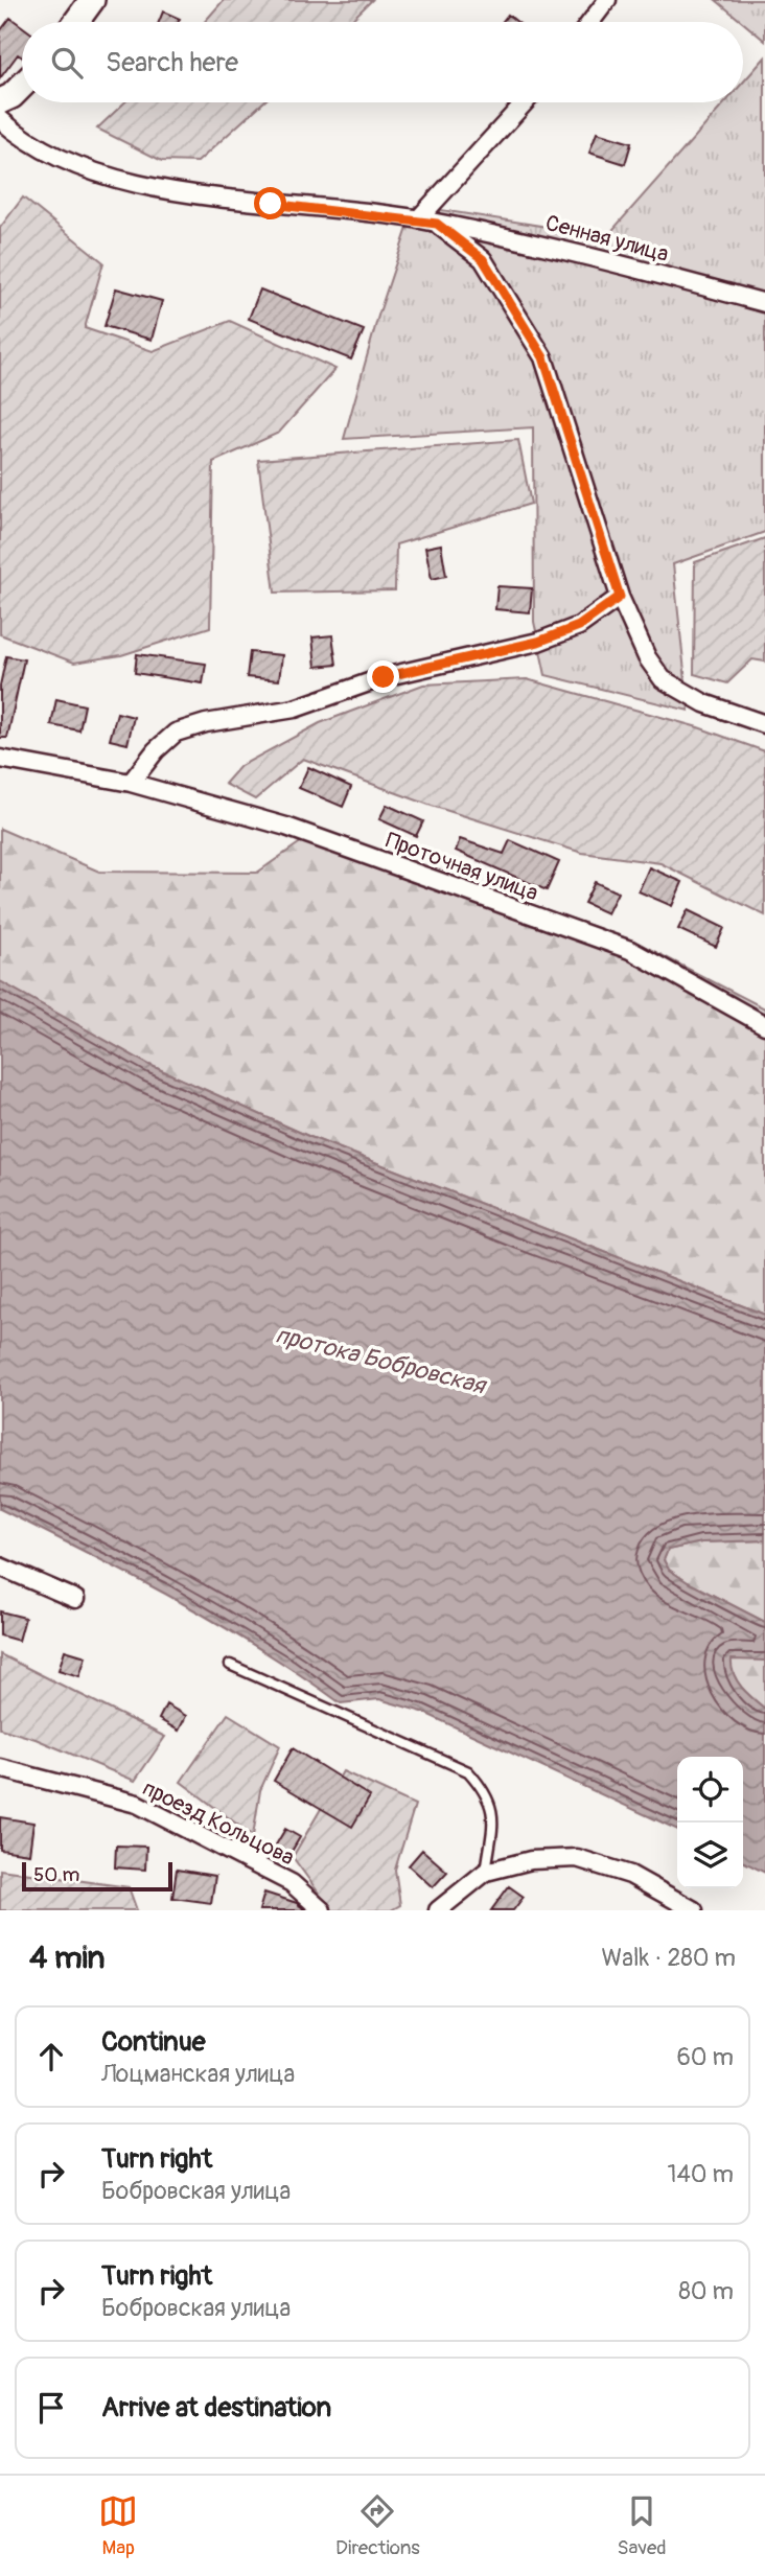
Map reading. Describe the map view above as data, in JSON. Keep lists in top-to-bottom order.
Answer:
{
  "streets": {
    "street": ["Сенная улица", "Проточная улица", "проезд Кольцова"]
  },
  "water": ["протока Бобровская"],
  "scale_bar": "50 m",
  "page": {
    "search": "Search here",
    "scale": "50 m",
    "heading": ["4 min", "Walk · 280 m"],
    "list": [
      ["Continue", "Лоцманская улица", "60 m"],
      ["Turn right", "Бобровская улица", "140 m"],
      ["Turn right", "Бобровская улица", "80 m"],
      "Arrive at destination"
    ],
    "nav": ["Map", "Directions", "Saved"]
  }
}
